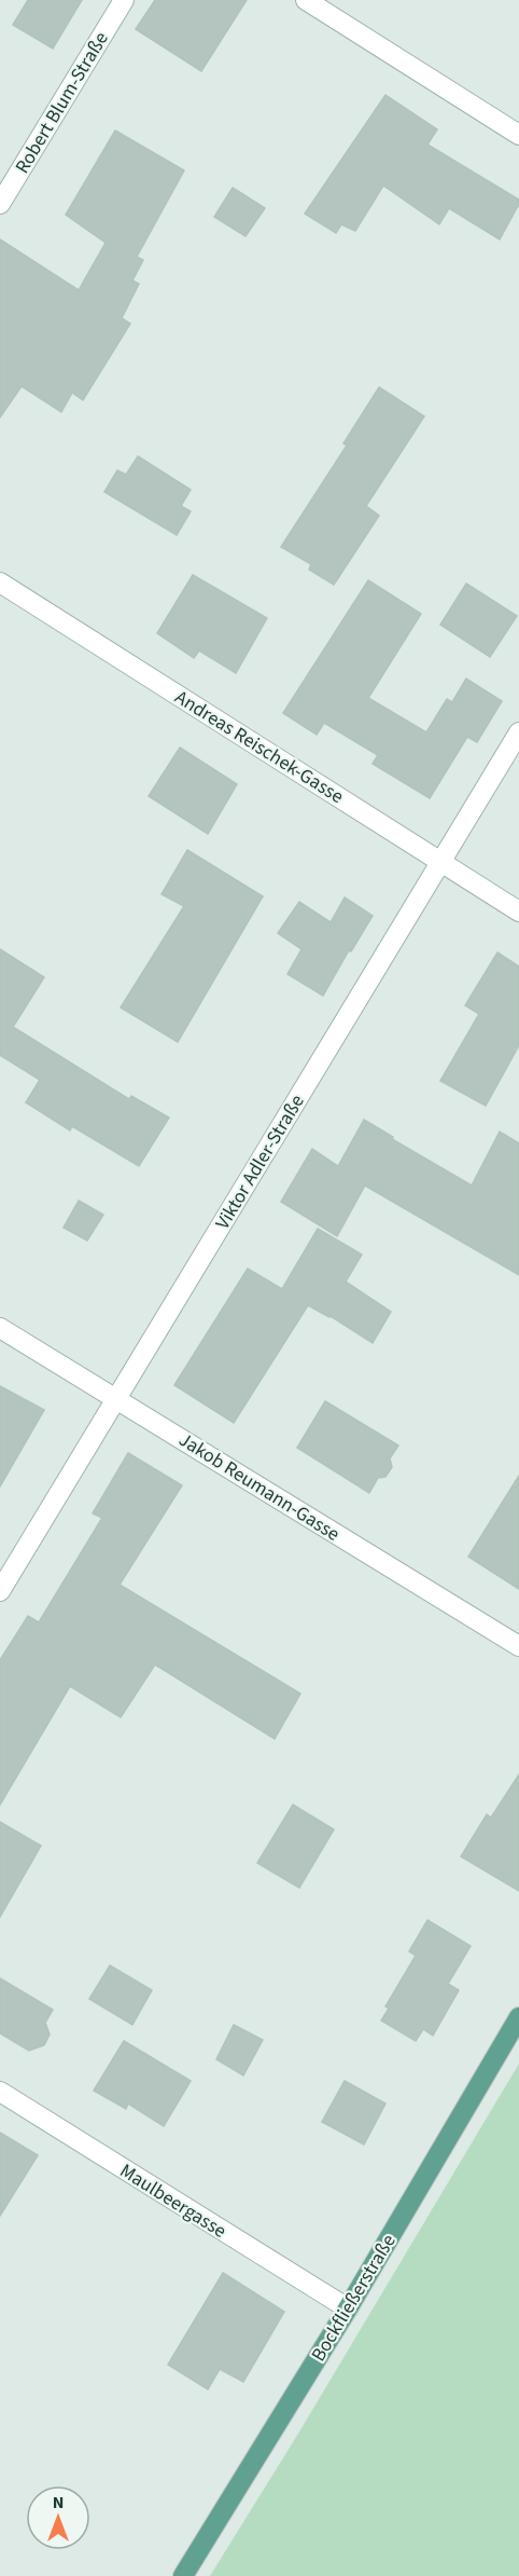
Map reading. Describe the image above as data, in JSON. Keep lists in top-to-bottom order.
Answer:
{
  "streets": {
    "main road": ["Bockfließerstraße"],
    "street": [
      "Robert Blum-Straße",
      "Andreas Reischek-Gasse",
      "Viktor Adler-Straße",
      "Jakob Reumann-Gasse",
      "Maulbeergasse"
    ]
  },
  "crossings": [
    ["Andreas Reischek-Gasse", "Viktor Adler-Straße"],
    ["Viktor Adler-Straße", "Jakob Reumann-Gasse"],
    ["Maulbeergasse", "Bockfließerstraße"]
  ],
  "north": "top"
}
